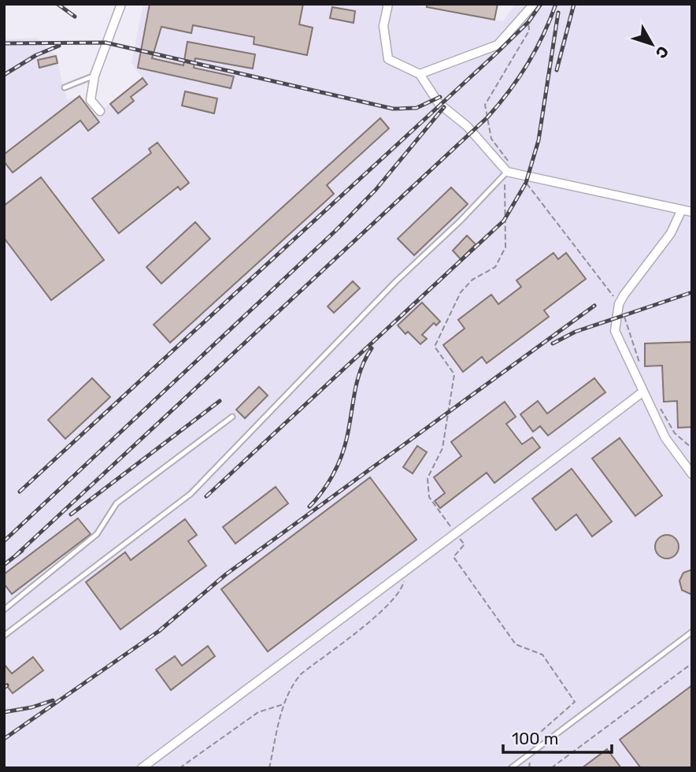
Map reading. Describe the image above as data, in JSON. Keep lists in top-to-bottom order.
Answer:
{
  "scale_bar": "100 m",
  "north": "bottom right"
}
